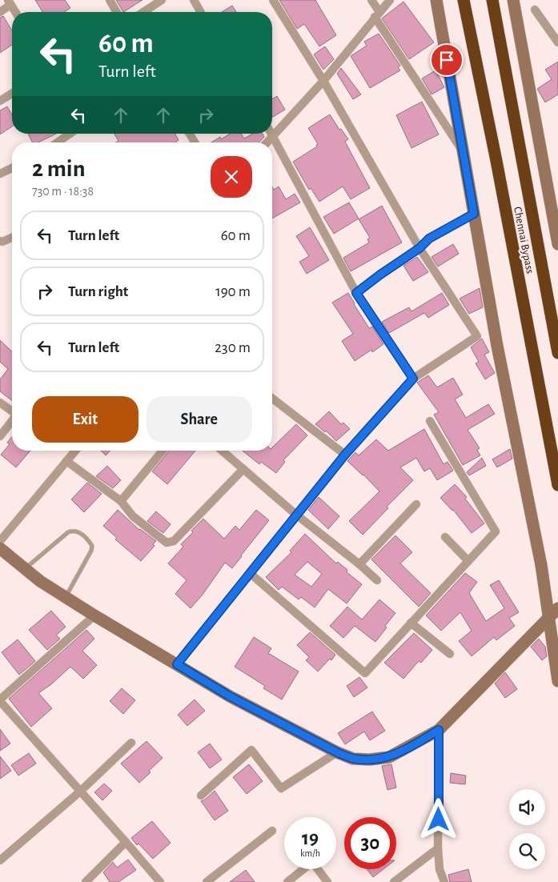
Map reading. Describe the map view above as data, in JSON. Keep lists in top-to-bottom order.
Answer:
{
  "streets": {
    "highway": ["Chennai Bypass"]
  },
  "page": {
    "turn": ["60 m", "Turn left"],
    "heading": ["2 min", "730 m · 18:38"],
    "list": [
      {
        "name": "Turn left",
        "value": "60 m"
      },
      {
        "name": "Turn right",
        "value": "190 m"
      },
      {
        "name": "Turn left",
        "value": "230 m"
      }
    ],
    "buttons": ["Exit", "Share"],
    "speed": "19 km/h",
    "limit": "30"
  }
}
